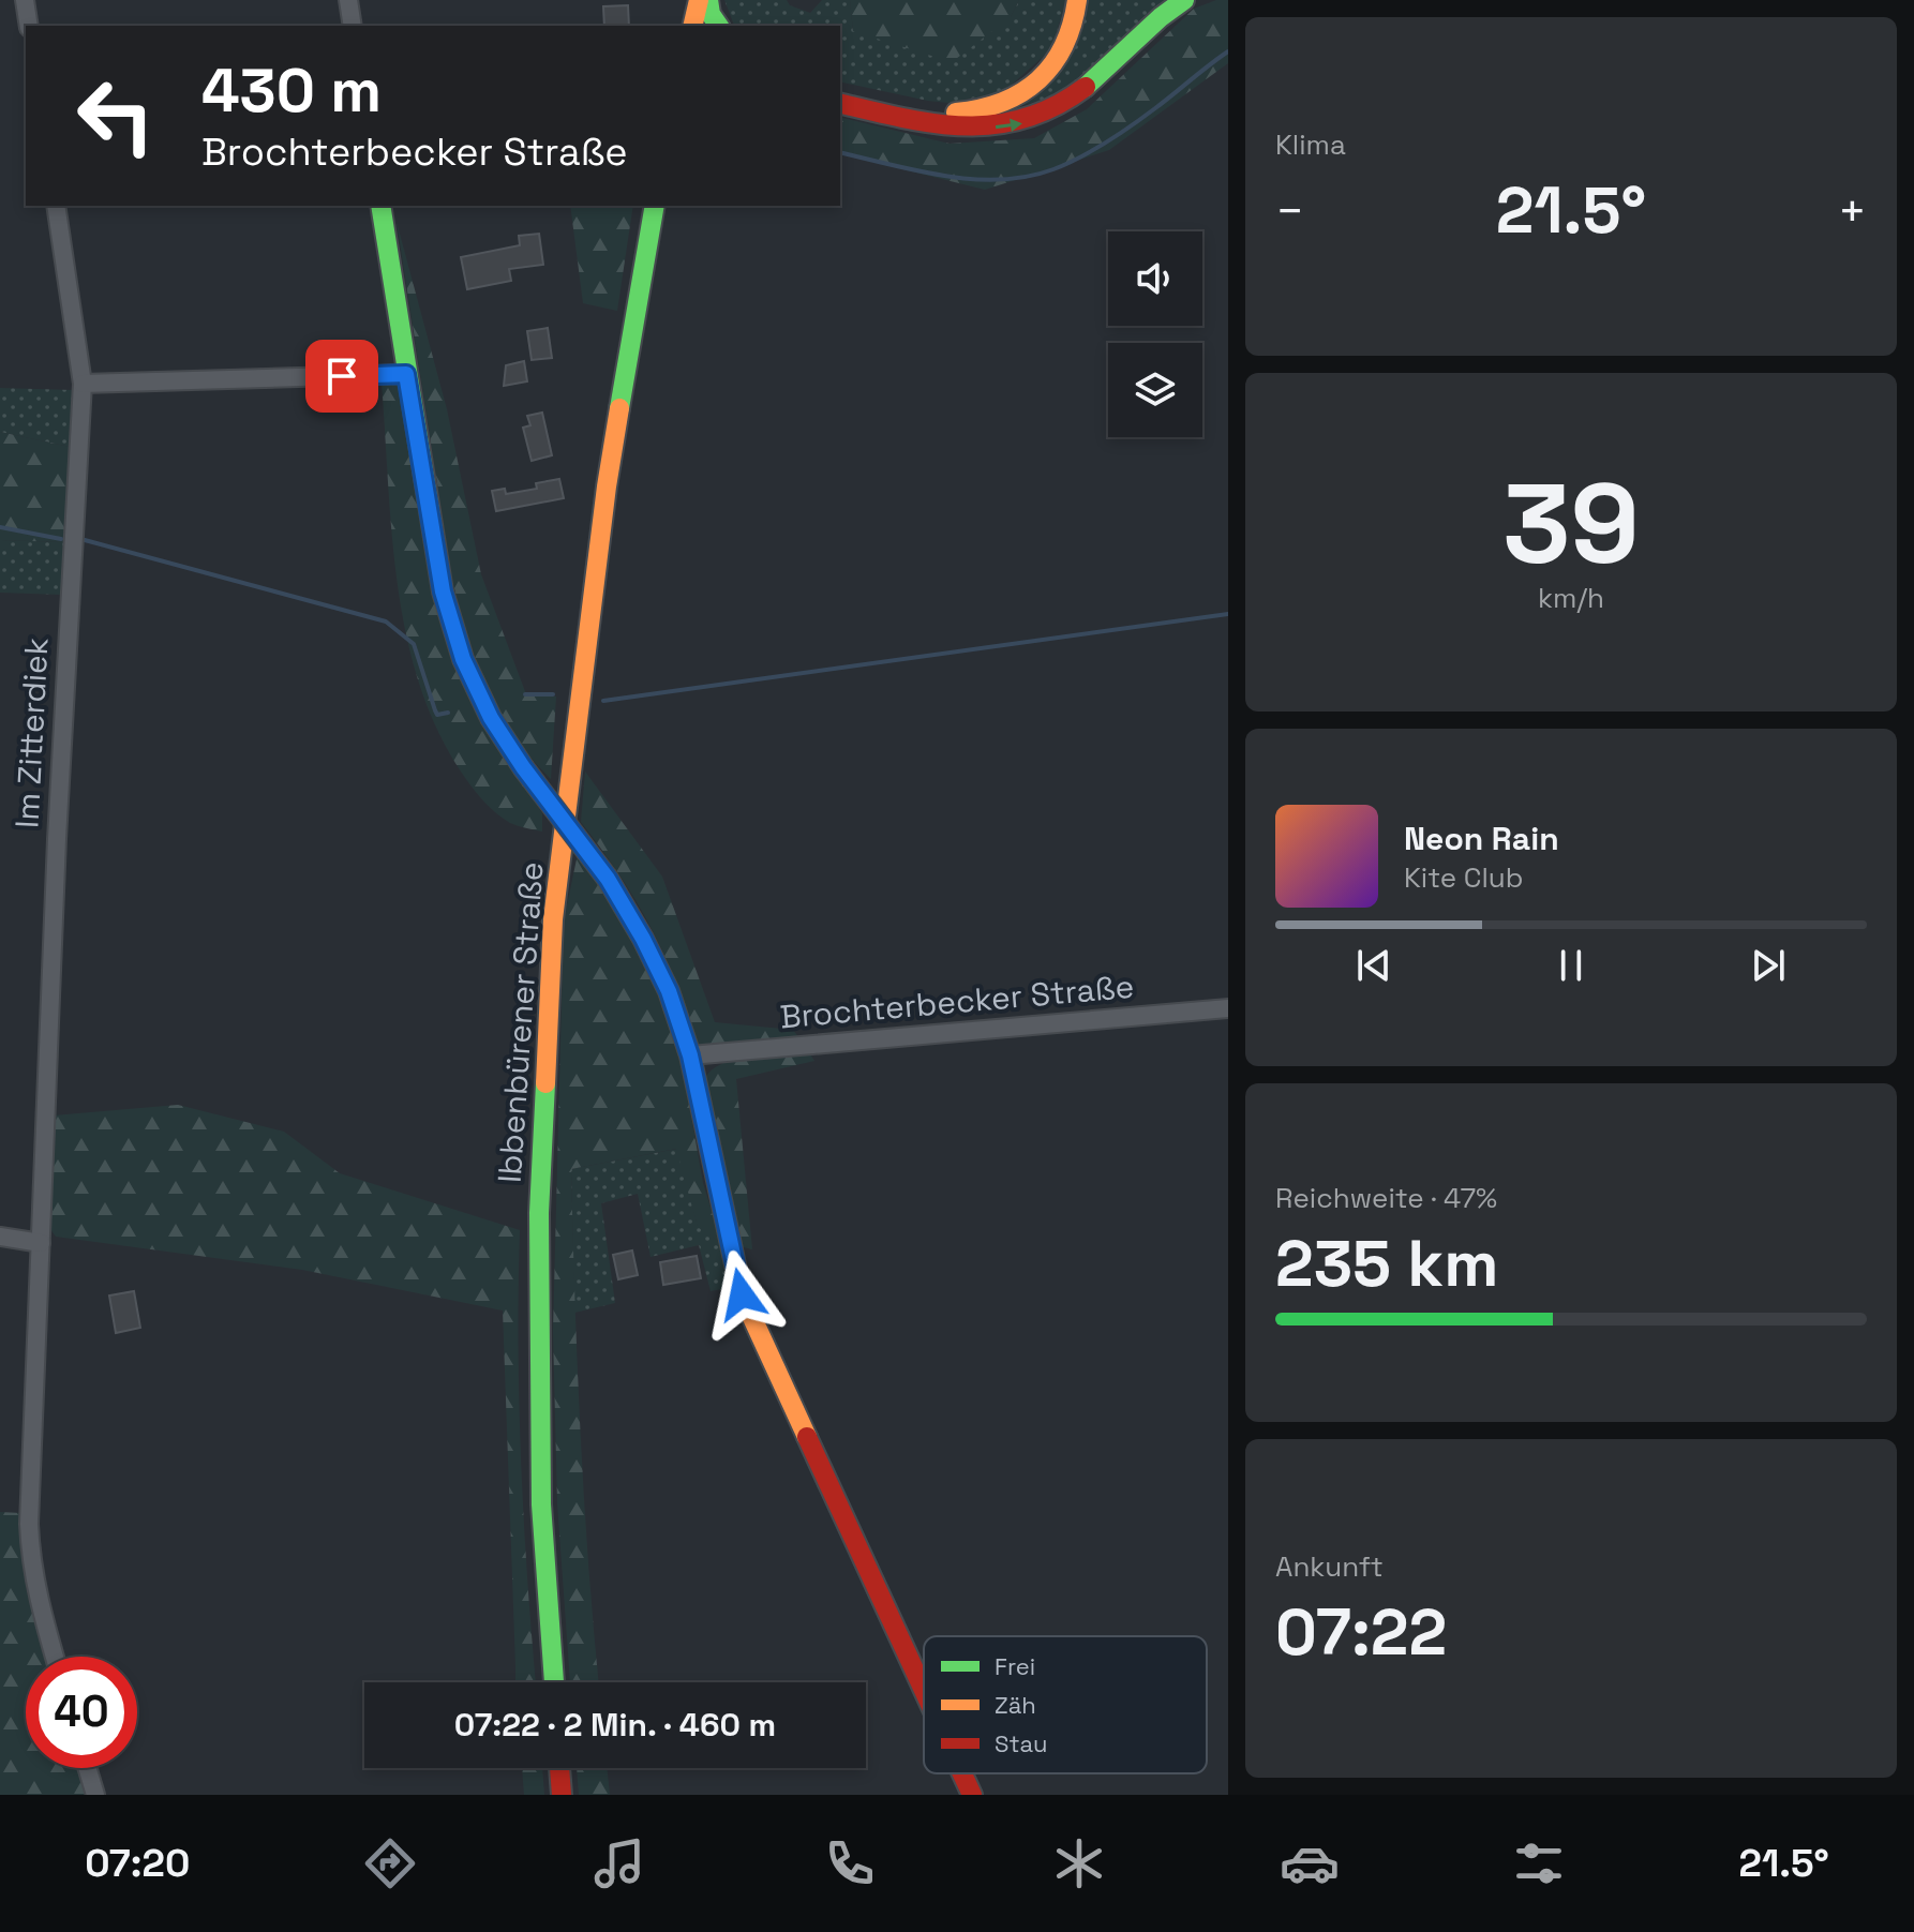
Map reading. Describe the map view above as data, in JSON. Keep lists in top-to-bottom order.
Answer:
{
  "streets": {
    "main road": ["Ibbenbürener Straße"],
    "street": ["Im Zitterdiek", "Brochterbecker Straße"]
  },
  "legend": ["Frei", "Zäh", "Stau"],
  "page": {
    "tile": [
      "Klima",
      ["39", "km/h"],
      ["Reichweite · 47%", "235 km"],
      ["Ankunft", "07:22"]
    ],
    "turn": ["430 m", "Brochterbecker Straße"],
    "heat": ["−", "21.5°", "+"],
    "song": ["Neon Rain", "Kite Club"],
    "limit": "40",
    "trip": "07:22 · 2 Min. · 460 m",
    "tabs": ["07:20", "21.5°"]
  }
}
